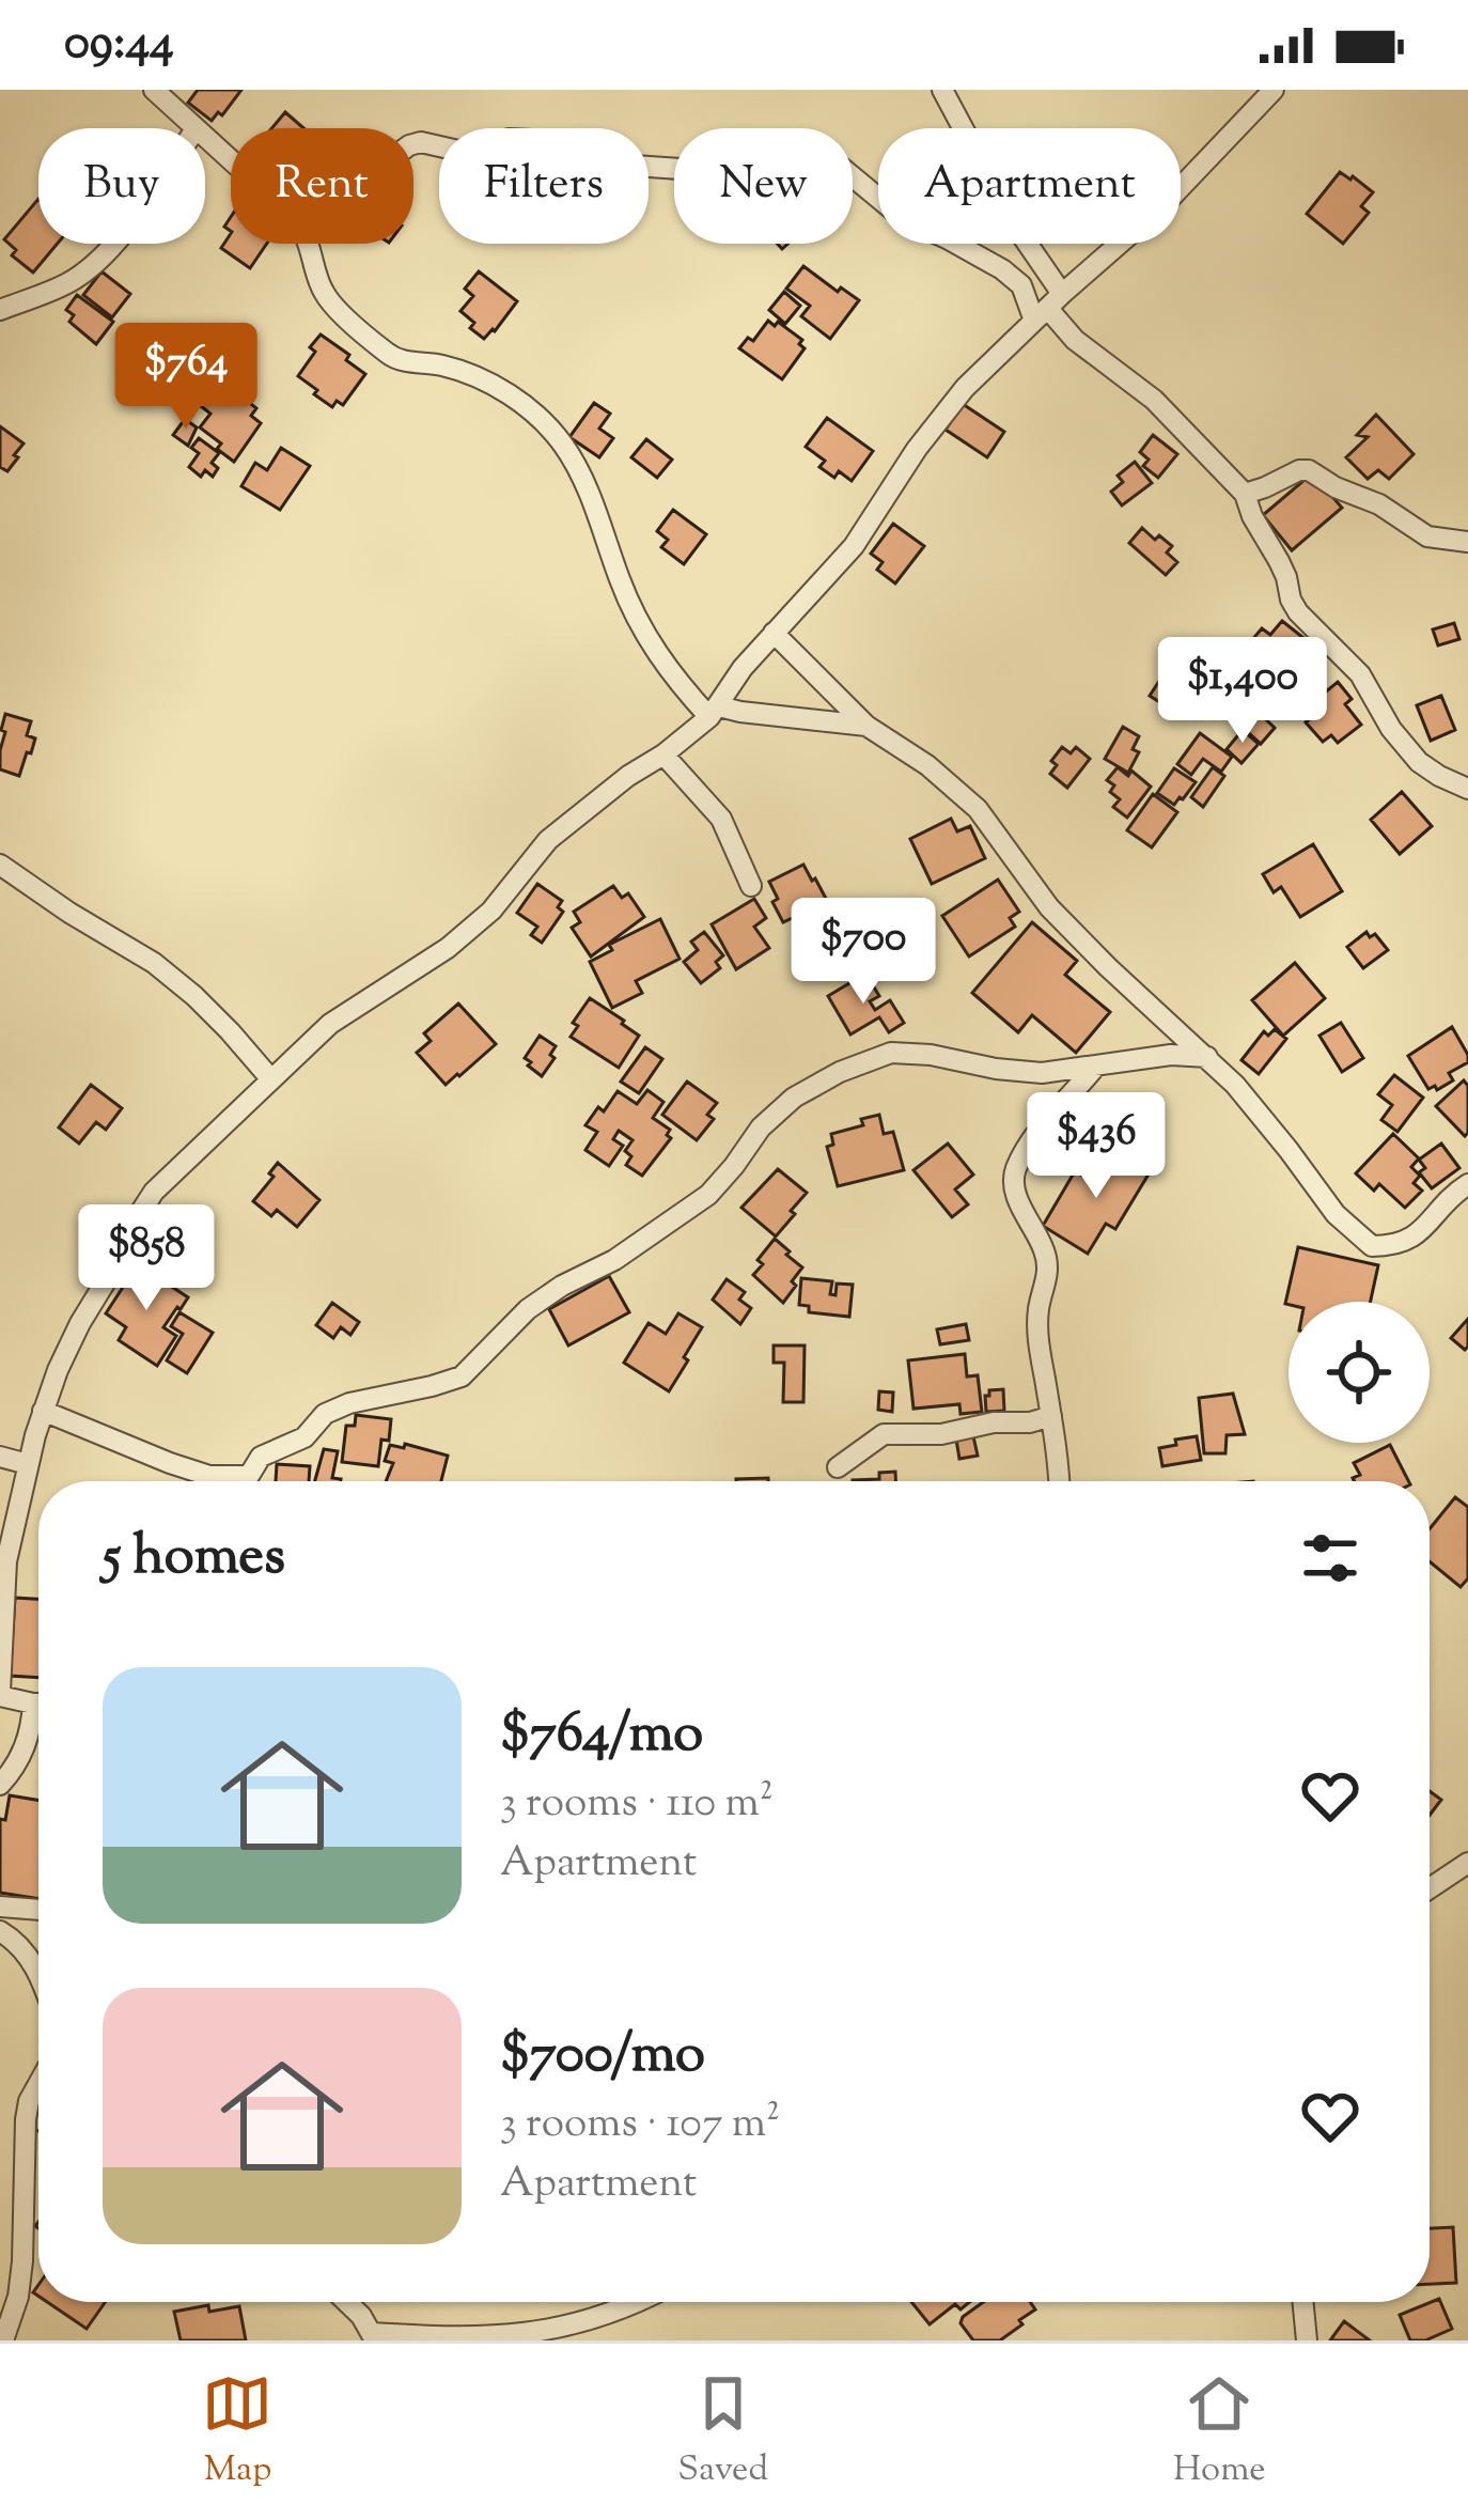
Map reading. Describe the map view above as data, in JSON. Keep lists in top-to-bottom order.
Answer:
{
  "page": {
    "status": "09:44",
    "chip": [
      "Buy",
      "Rent",
      "Filters",
      "New",
      "Apartment"
    ],
    "price": [
      "$764",
      "$1,400",
      "$700",
      "$436",
      "$858"
    ],
    "heading": "5 homes",
    "list": [
      {
        "name": "$764/mo",
        "note": "3 rooms · 110 m² · Apartment"
      },
      {
        "name": "$700/mo",
        "note": "3 rooms · 107 m² · Apartment"
      }
    ],
    "tabs": ["Map", "Saved", "Home"]
  }
}
